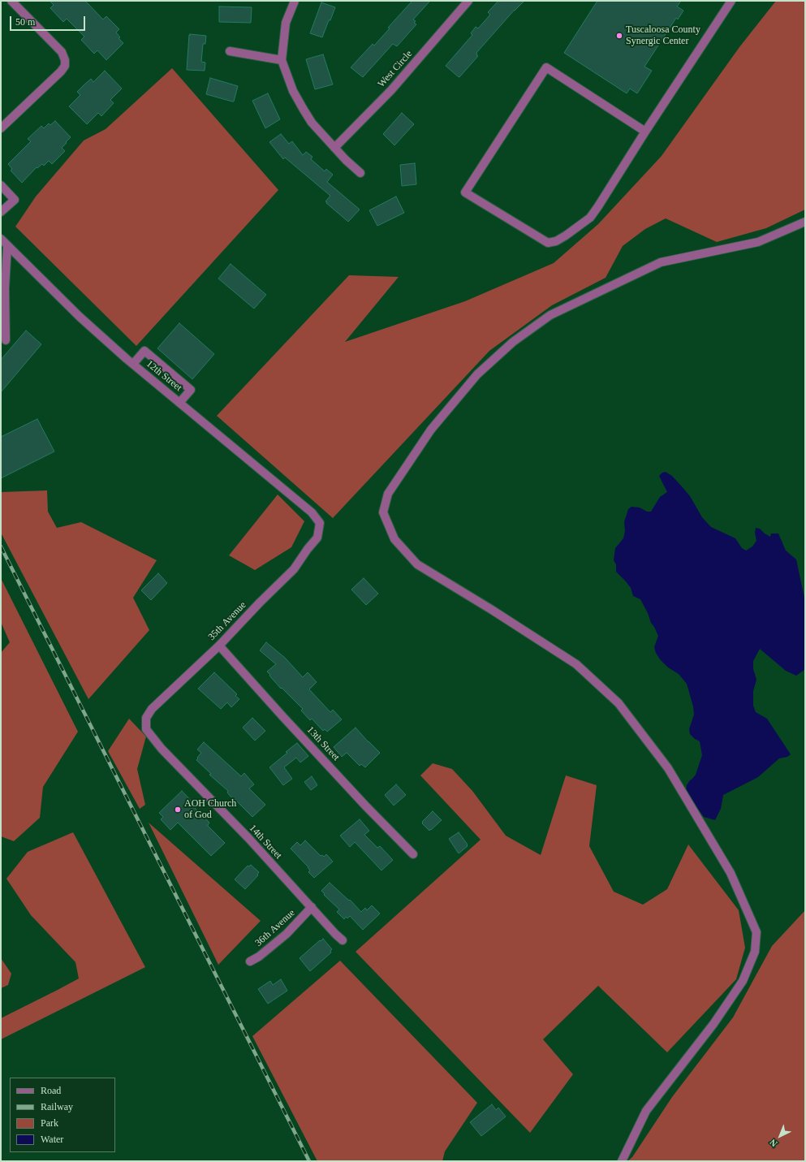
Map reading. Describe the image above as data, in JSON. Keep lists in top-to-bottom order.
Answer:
{
  "streets": {
    "street": [
      "West Circle",
      "12th Street",
      "35th Avenue",
      "13th Street",
      "14th Street",
      "36th Avenue"
    ]
  },
  "crossings": [
    ["12th Street", "35th Avenue"],
    ["35th Avenue", "13th Street"],
    ["35th Avenue", "14th Street"],
    ["14th Street", "36th Avenue"]
  ],
  "places": ["Tuscaloosa County Synergic Center", "AOH Church of God"],
  "legend": [
    "Road",
    "Railway",
    "Park",
    "Water"
  ],
  "scale_bar": "50 m",
  "north": "bottom left"
}
